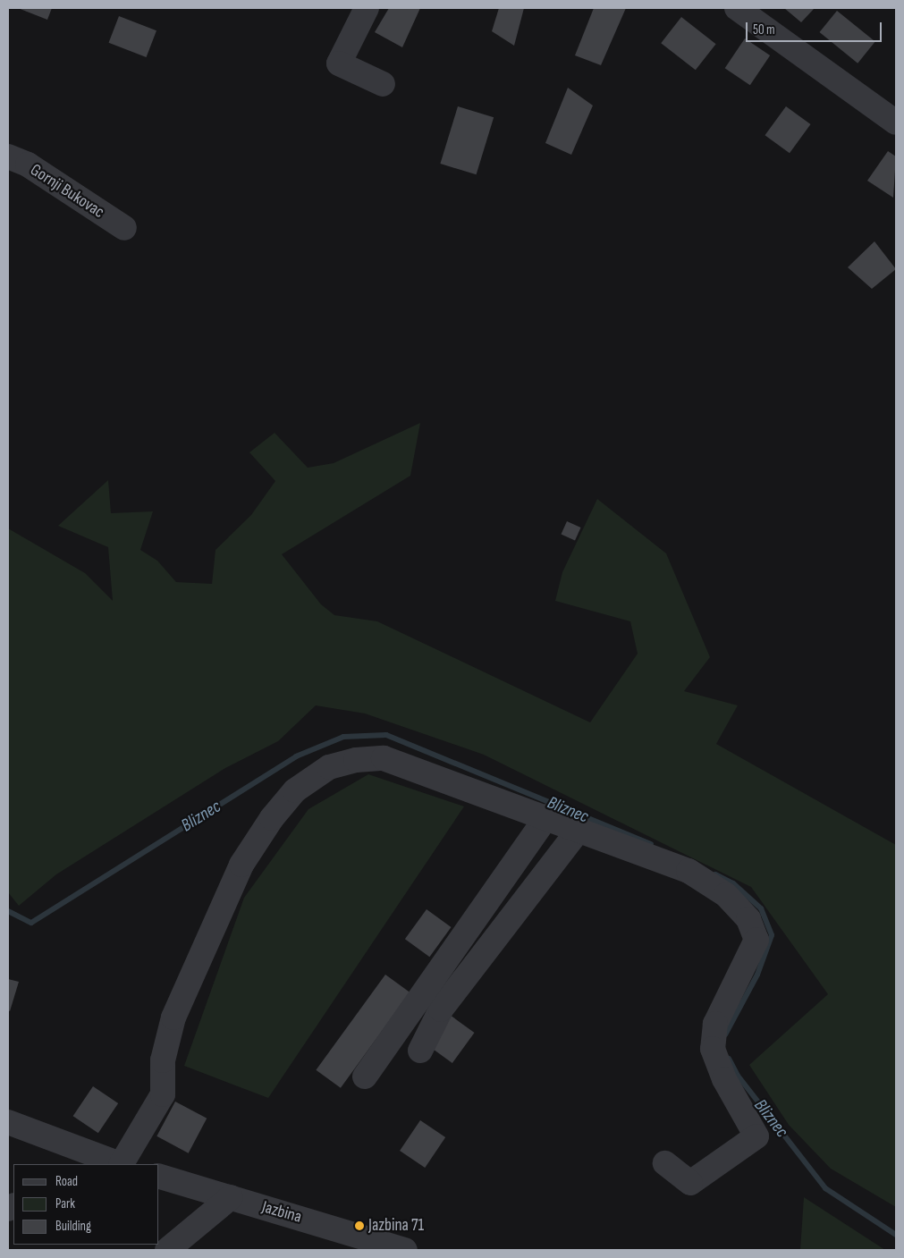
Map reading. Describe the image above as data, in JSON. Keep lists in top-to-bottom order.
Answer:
{
  "streets": {
    "street": ["Gornji Bukovac", "Jazbina"]
  },
  "water": ["Bliznec"],
  "places": ["Jazbina 71"],
  "legend": ["Road", "Park", "Building"],
  "scale_bar": "50 m"
}
